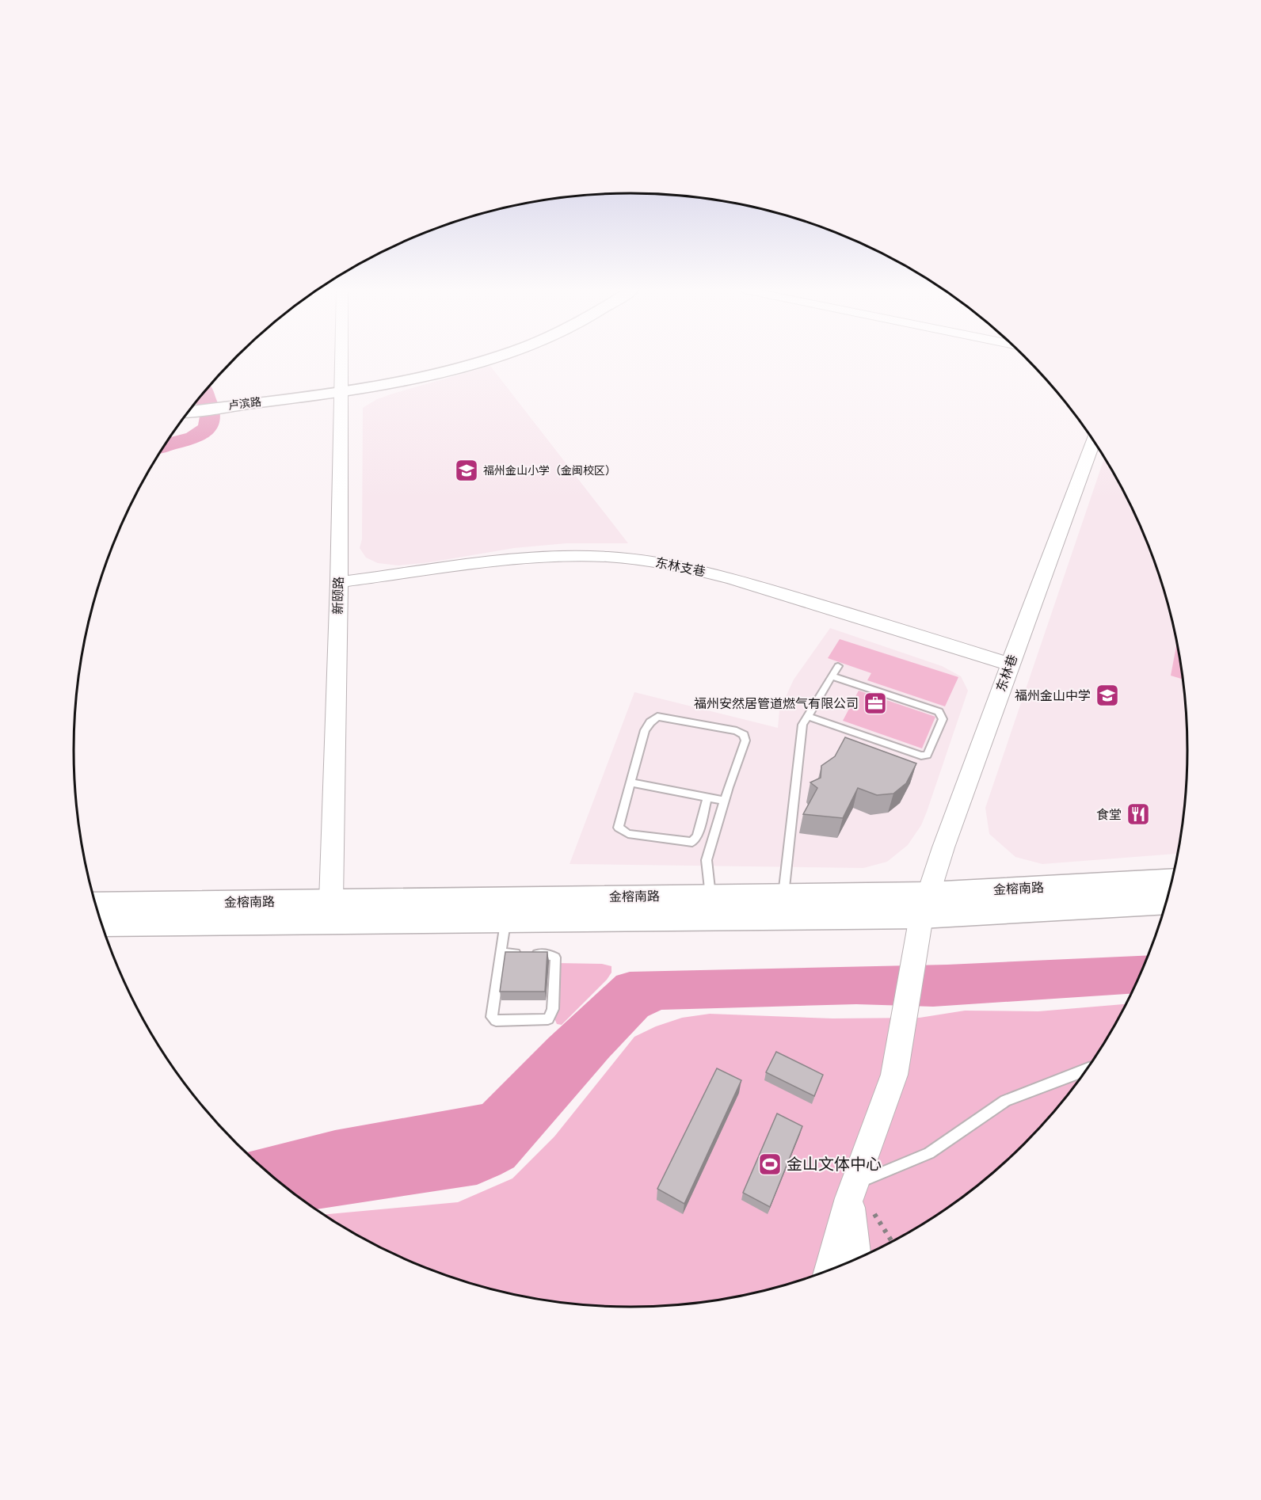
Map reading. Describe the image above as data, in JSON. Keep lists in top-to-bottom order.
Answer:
{
  "streets": {
    "main road": ["卢滨路", "金榕南路"],
    "street": ["东林支巷", "新颐路", "东林巷"]
  },
  "crossings": [
    ["卢滨路", "新颐路"],
    ["东林支巷", "新颐路"],
    ["东林支巷", "东林巷"],
    ["新颐路", "金榕南路"],
    ["东林巷", "金榕南路"]
  ],
  "places": {
    "school or university": ["福州金山小学（金闽校区）", "福州金山中学"],
    "office": ["福州安然居管道燃气有限公司"],
    "restaurant": ["食堂"],
    "sports": ["金山文体中心"]
  }
}
